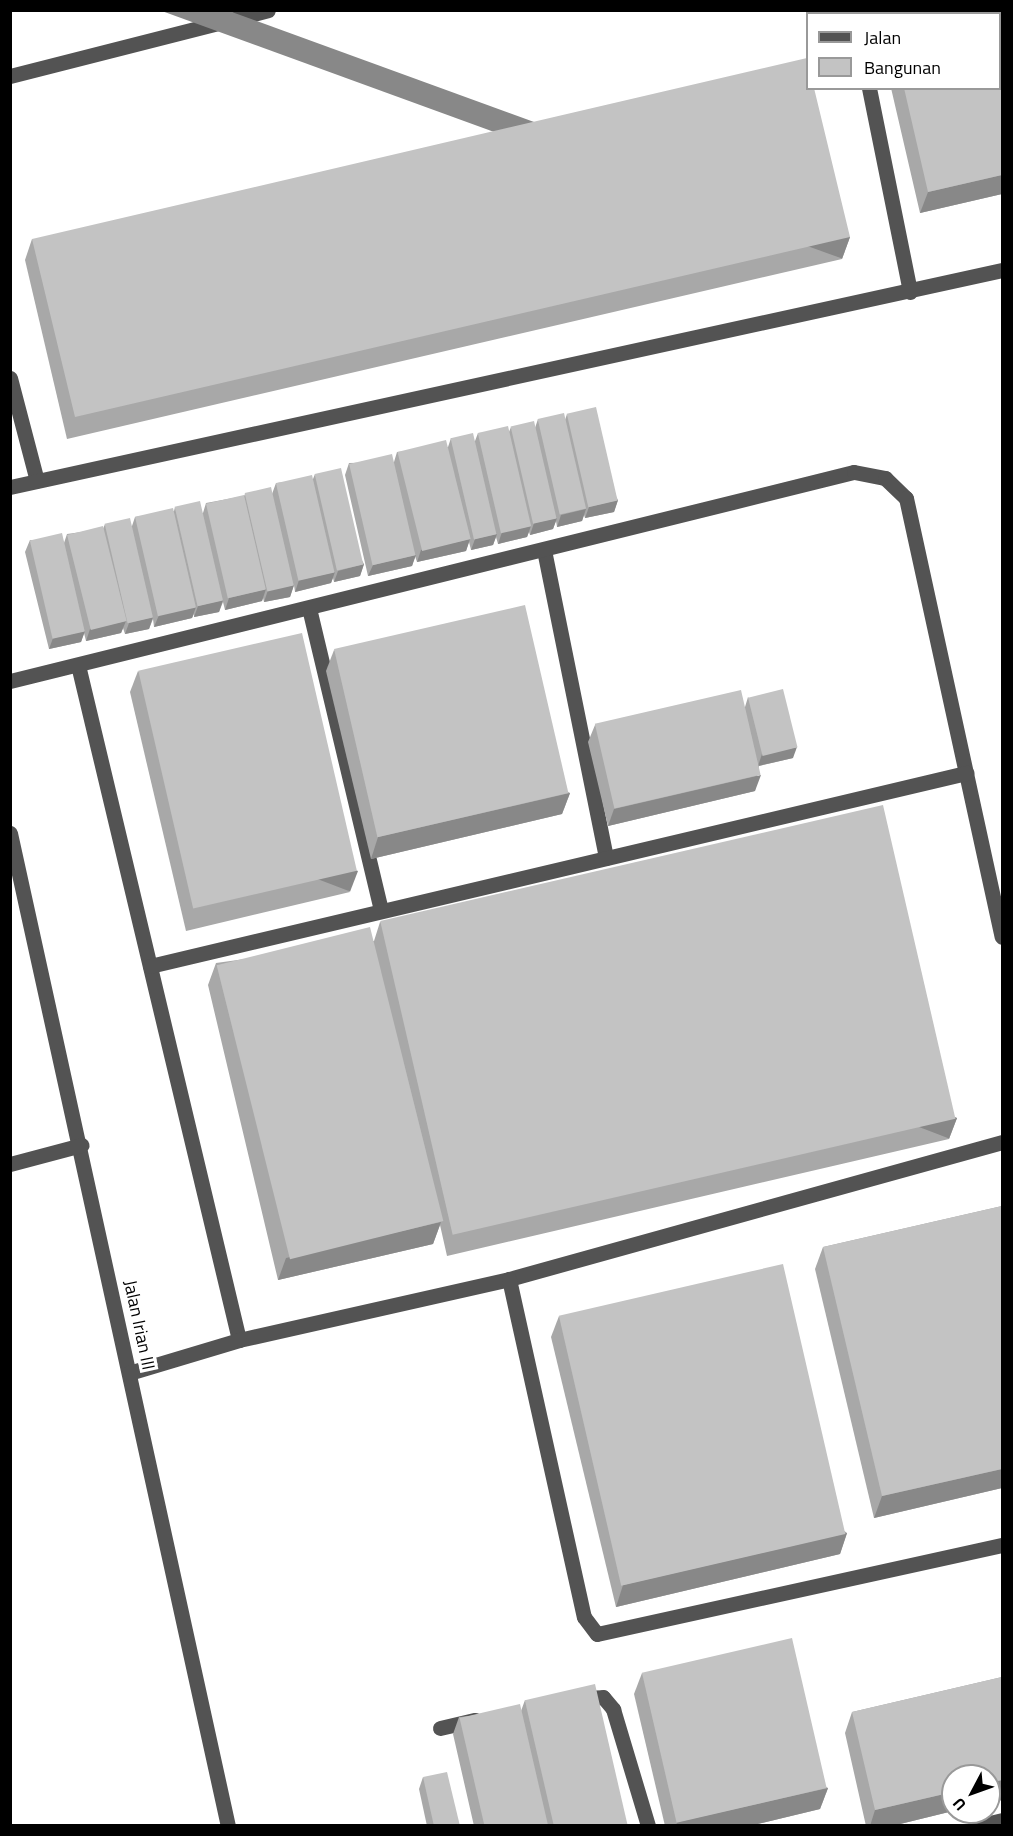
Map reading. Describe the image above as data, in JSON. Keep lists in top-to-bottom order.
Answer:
{
  "streets": {
    "lane": ["Jalan Irian III"]
  },
  "legend": ["Jalan", "Bangunan"],
  "north": "bottom left"
}
